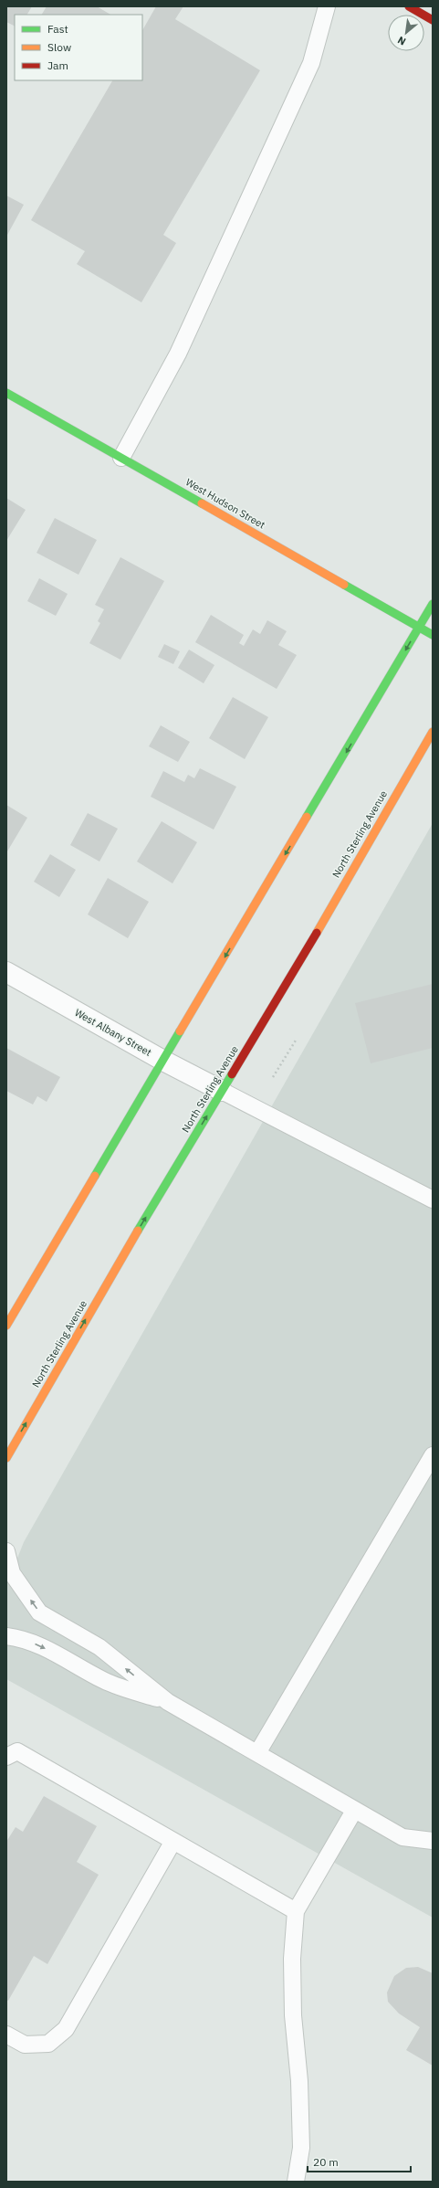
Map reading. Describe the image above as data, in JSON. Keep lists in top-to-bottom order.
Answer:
{
  "streets": {
    "main road": ["West Hudson Street", "North Sterling Avenue"],
    "street": ["West Albany Street"]
  },
  "crossings": [
    ["North Sterling Avenue", "West Albany Street"]
  ],
  "legend": ["Fast", "Slow", "Jam"],
  "scale_bar": "20 m",
  "north": "bottom left"
}
